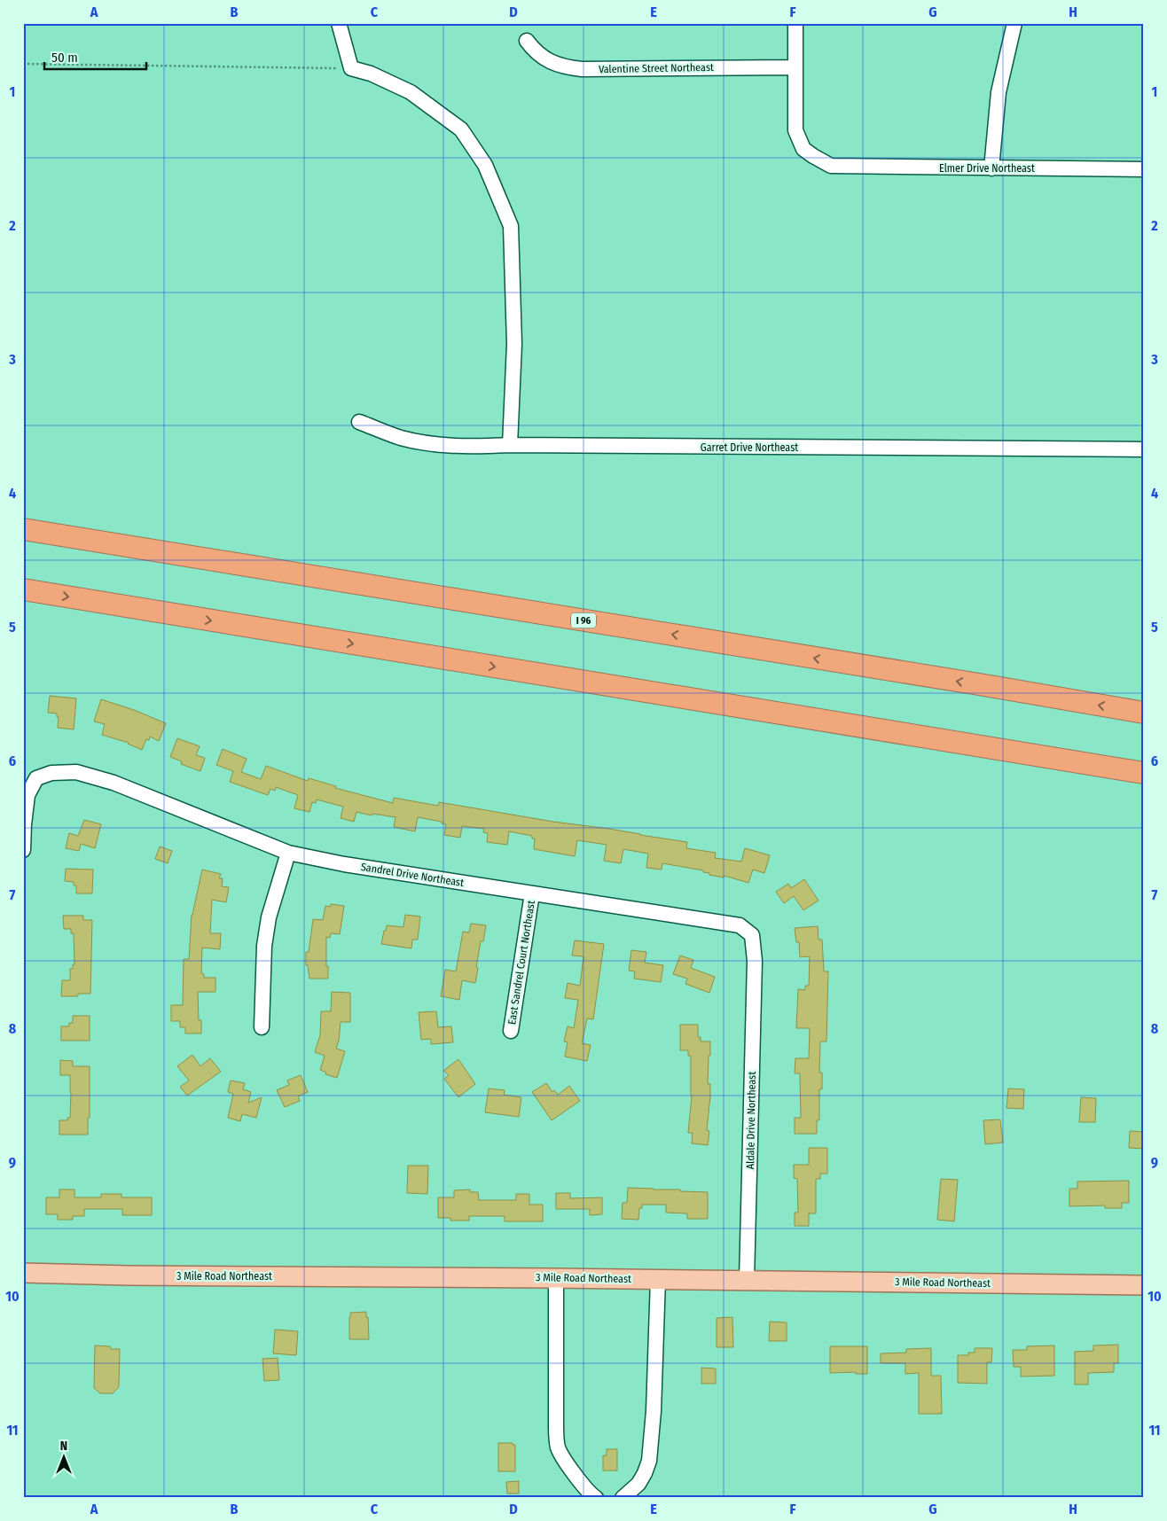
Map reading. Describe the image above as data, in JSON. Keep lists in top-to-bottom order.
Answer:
{
  "streets": {
    "highway": ["I 96"],
    "main road": ["3 Mile Road Northeast"],
    "street": [
      "Valentine Street Northeast",
      "Elmer Drive Northeast",
      "Garret Drive Northeast",
      "Sandrel Drive Northeast",
      "East Sandrel Court Northeast",
      "Aldale Drive Northeast"
    ]
  },
  "crossings": [
    ["Valentine Street Northeast", "Elmer Drive Northeast"],
    ["Sandrel Drive Northeast", "East Sandrel Court Northeast"],
    ["Sandrel Drive Northeast", "Aldale Drive Northeast"],
    ["Aldale Drive Northeast", "3 Mile Road Northeast"]
  ],
  "scale_bar": "50 m",
  "north": "top",
  "grid": {
    "columns": [
      "A",
      "B",
      "C",
      "D",
      "E",
      "F",
      "G",
      "H"
    ],
    "rows": [
      "1",
      "2",
      "3",
      "4",
      "5",
      "6",
      "7",
      "8",
      "9",
      "10",
      "11"
    ]
  }
}
